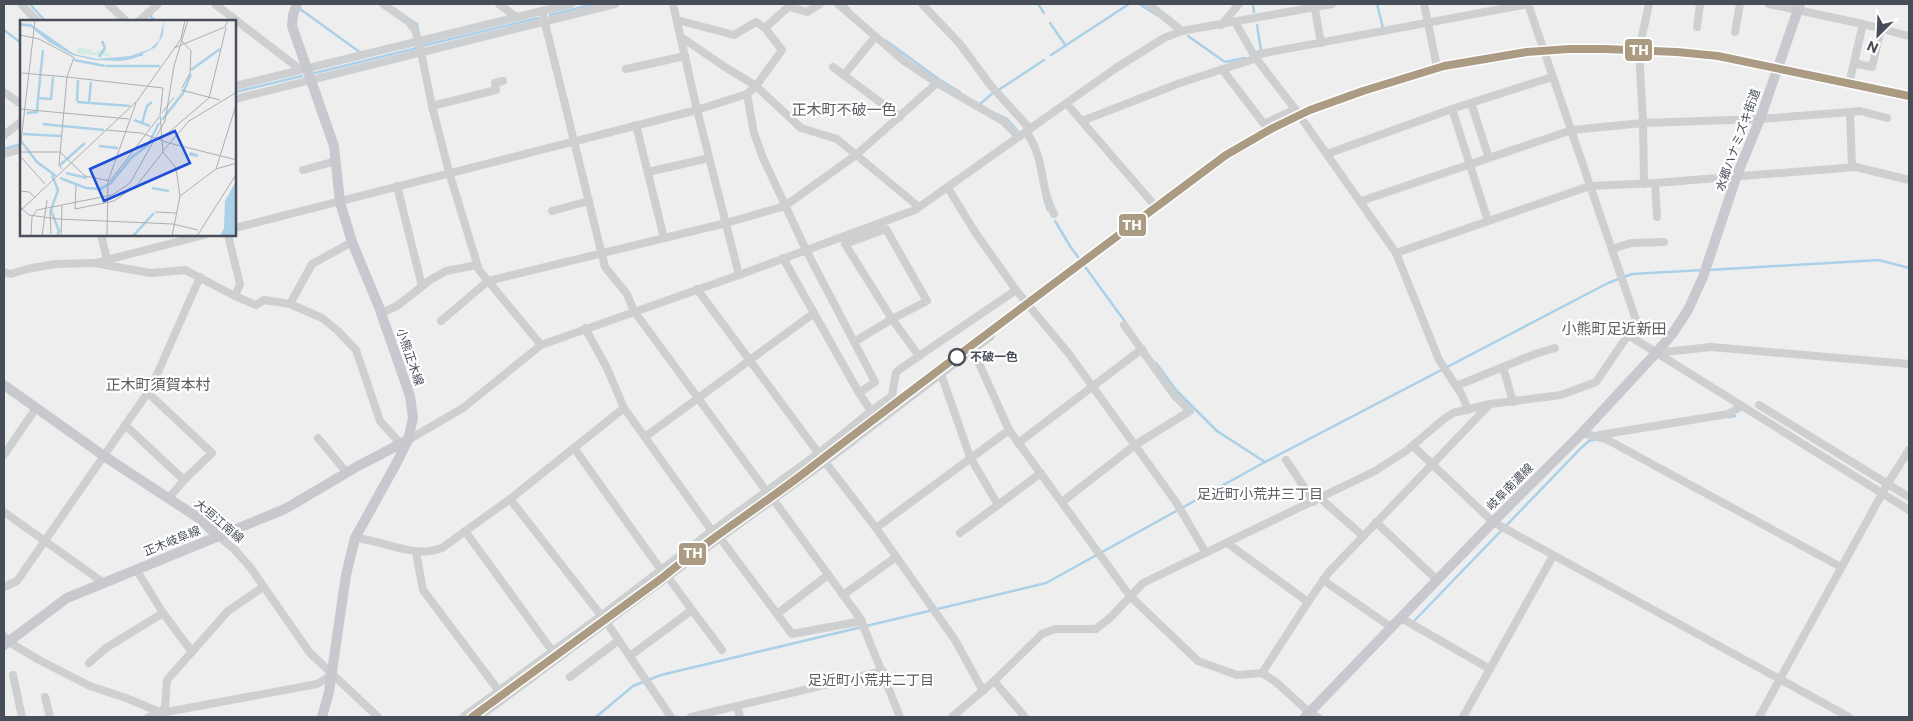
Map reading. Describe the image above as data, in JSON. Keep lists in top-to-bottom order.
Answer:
{
  "streets": {
    "main road": [
      "水郷ハナミズキ街道",
      "小熊正木線",
      "岐阜南濃線",
      "大垣江南線",
      "正木岐阜線"
    ]
  },
  "crossings": [
    ["水郷ハナミズキ街道", "岐阜南濃線"],
    ["小熊正木線", "大垣江南線"],
    ["小熊正木線", "正木岐阜線"],
    ["大垣江南線", "正木岐阜線"]
  ],
  "districts": [
    "正木町不破一色",
    "小熊町足近新田",
    "正木町須賀本村",
    "足近町小荒井三丁目",
    "足近町小荒井二丁目"
  ],
  "places": ["不破一色"],
  "lines": ["transit line TH"],
  "north": "bottom left"
}
